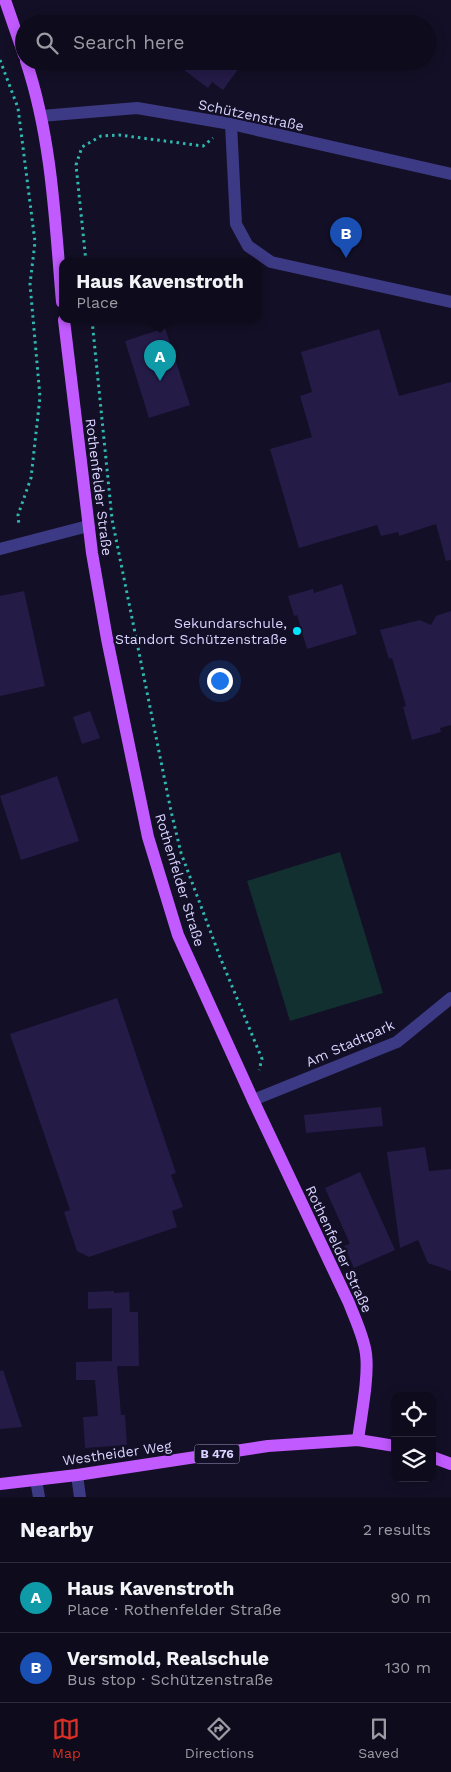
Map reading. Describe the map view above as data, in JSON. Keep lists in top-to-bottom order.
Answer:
{
  "streets": {
    "main road": ["Rothenfelder Straße", "Westheider Weg", "B 476"],
    "street": ["Schützenstraße", "Am Stadtpark"]
  },
  "crossings": [
    ["Rothenfelder Straße", "Am Stadtpark"],
    ["Rothenfelder Straße", "Westheider Weg"],
    ["Rothenfelder Straße", "B 476"],
    ["Westheider Weg", "B 476"]
  ],
  "places": ["Sekundarschule, Standort Schützenstraße"],
  "page": {
    "search": "Search here",
    "pins": ["B", "A"],
    "popup": ["Haus Kavenstroth", "Place"],
    "heading": ["Nearby", "2 results"],
    "list": [
      {
        "mark": "A",
        "name": "Haus Kavenstroth",
        "note": "Place · Rothenfelder Straße",
        "value": "90 m"
      },
      {
        "mark": "B",
        "name": "Versmold, Realschule",
        "note": "Bus stop · Schützenstraße",
        "value": "130 m"
      }
    ],
    "nav": ["Map", "Directions", "Saved"]
  }
}
